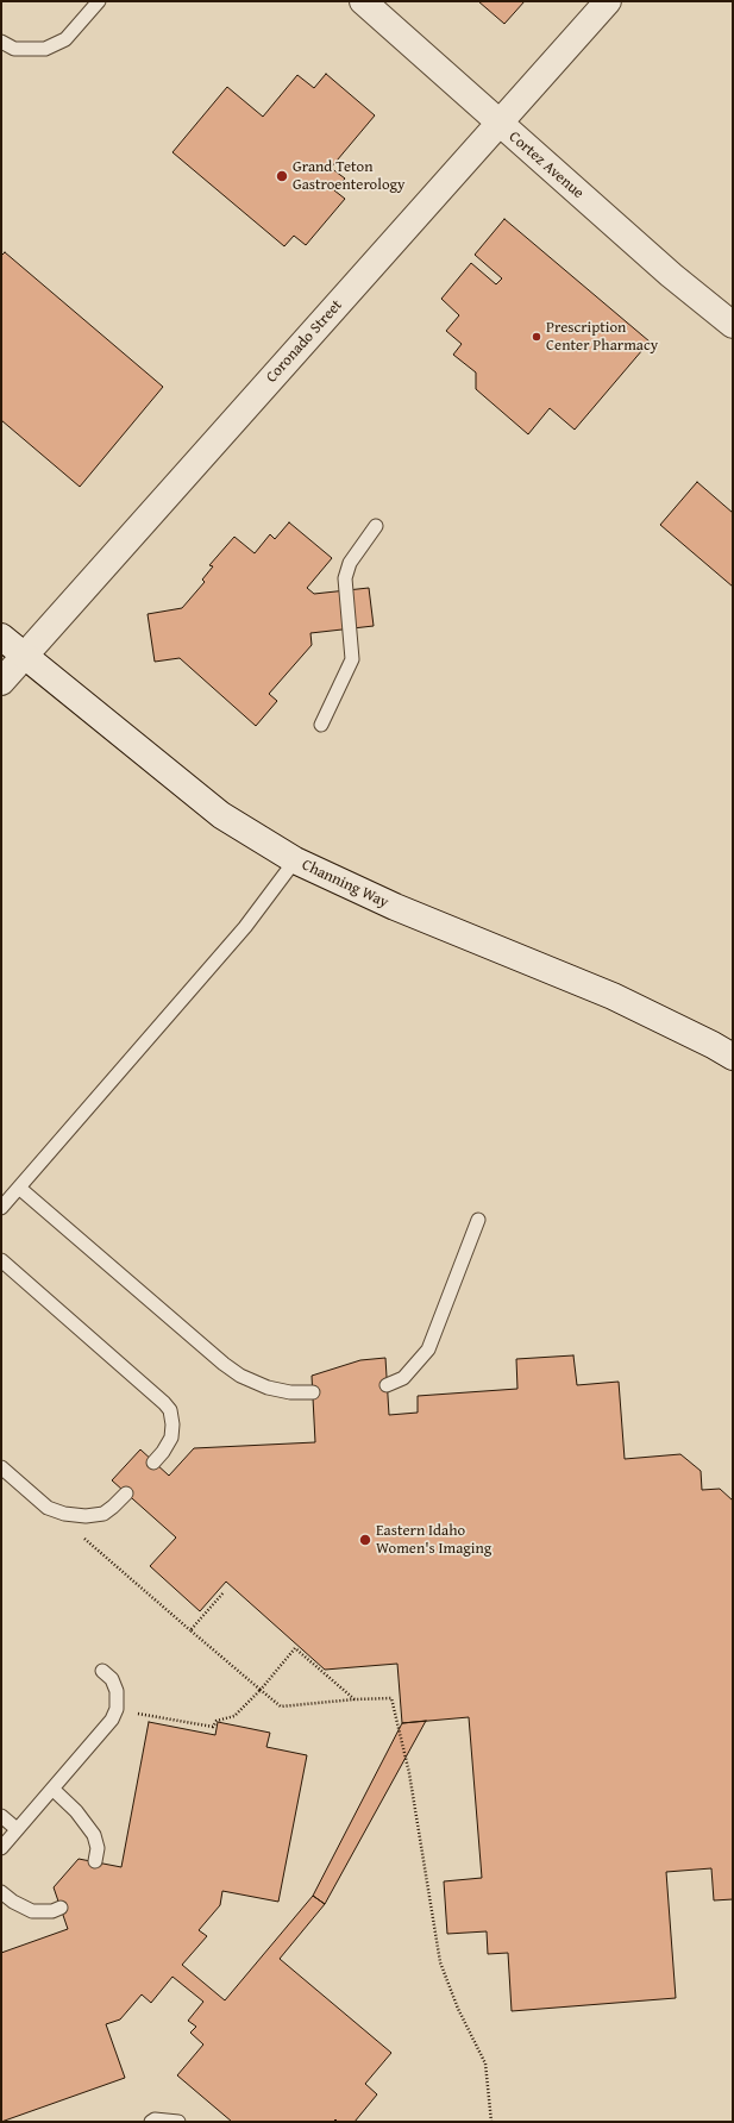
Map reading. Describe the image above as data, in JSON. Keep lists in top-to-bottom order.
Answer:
{
  "streets": {
    "street": ["Cortez Avenue", "Coronado Street", "Channing Way"]
  },
  "crossings": [
    ["Cortez Avenue", "Coronado Street"],
    ["Coronado Street", "Channing Way"]
  ],
  "places": ["Grand Teton Gastroenterology", "Prescription Center Pharmacy", "Eastern Idaho Women's Imaging"]
}
